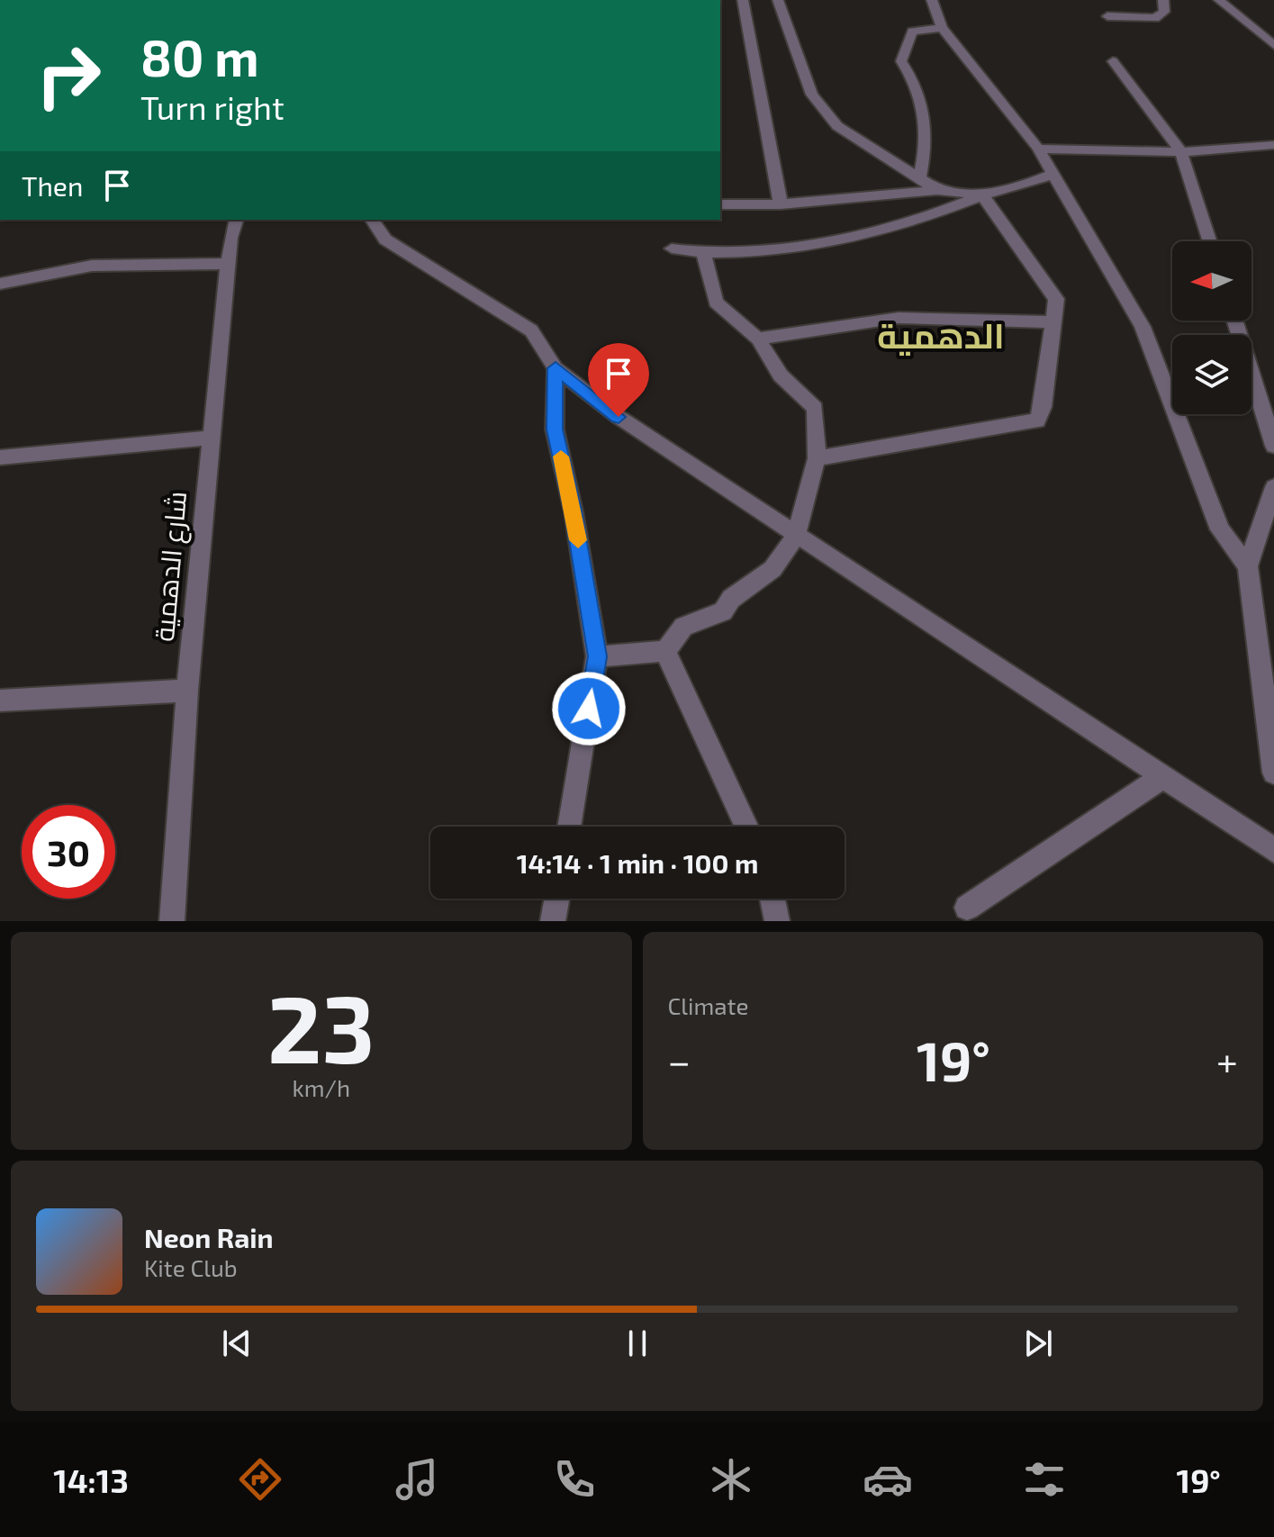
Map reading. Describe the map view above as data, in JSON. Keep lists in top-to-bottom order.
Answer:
{
  "streets": {
    "street": ["شارع الدهمية"]
  },
  "districts": ["الدهمية"],
  "north": "left",
  "page": {
    "turn": ["80 m", "Turn right"],
    "then": "Then",
    "limit": "30",
    "trip": "14:14 · 1 min · 100 m",
    "tile": [
      ["23", "km/h"],
      "Climate"
    ],
    "heat": ["−", "19°", "+"],
    "song": ["Neon Rain", "Kite Club"],
    "tabs": ["14:13", "19°"]
  }
}
